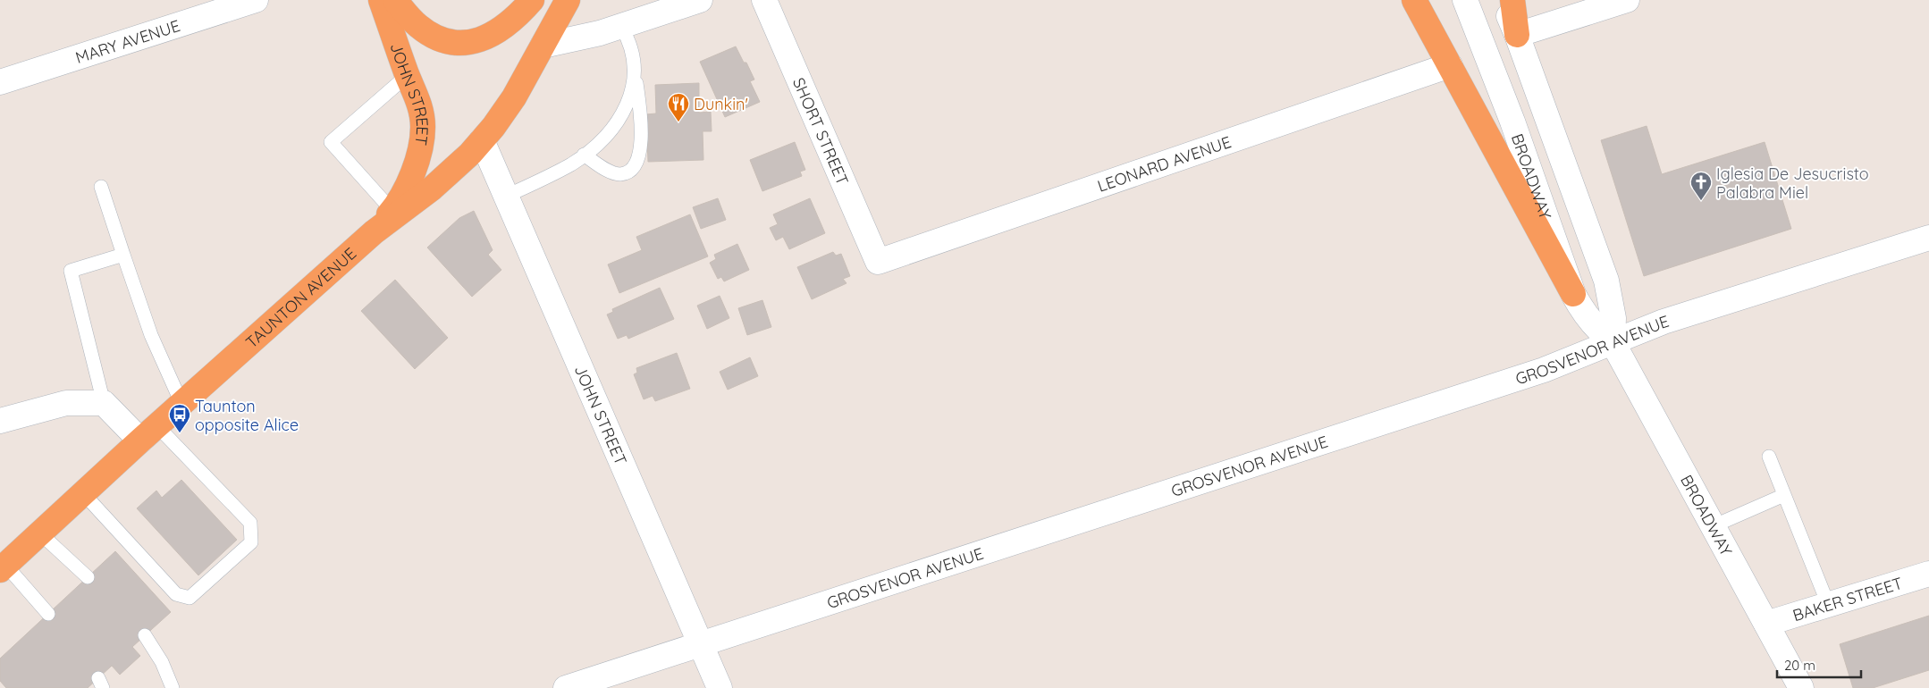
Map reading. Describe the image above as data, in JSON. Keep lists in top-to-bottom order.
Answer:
{
  "streets": {
    "highway": ["JOHN STREET", "TAUNTON AVENUE"],
    "street": [
      "MARY AVENUE",
      "SHORT STREET",
      "LEONARD AVENUE",
      "BROADWAY",
      "GROSVENOR AVENUE",
      "BAKER STREET"
    ]
  },
  "crossings": [
    ["JOHN STREET", "TAUNTON AVENUE"],
    ["JOHN STREET", "GROSVENOR AVENUE"],
    ["SHORT STREET", "LEONARD AVENUE"],
    ["BROADWAY", "GROSVENOR AVENUE"],
    ["BROADWAY", "BAKER STREET"]
  ],
  "places": {
    "restaurant": ["Dunkin'"],
    "church": ["Iglesia De Jesucristo Palabra Miel"],
    "bus stop": ["Taunton opposite Alice"]
  },
  "scale_bar": "20 m"
}
